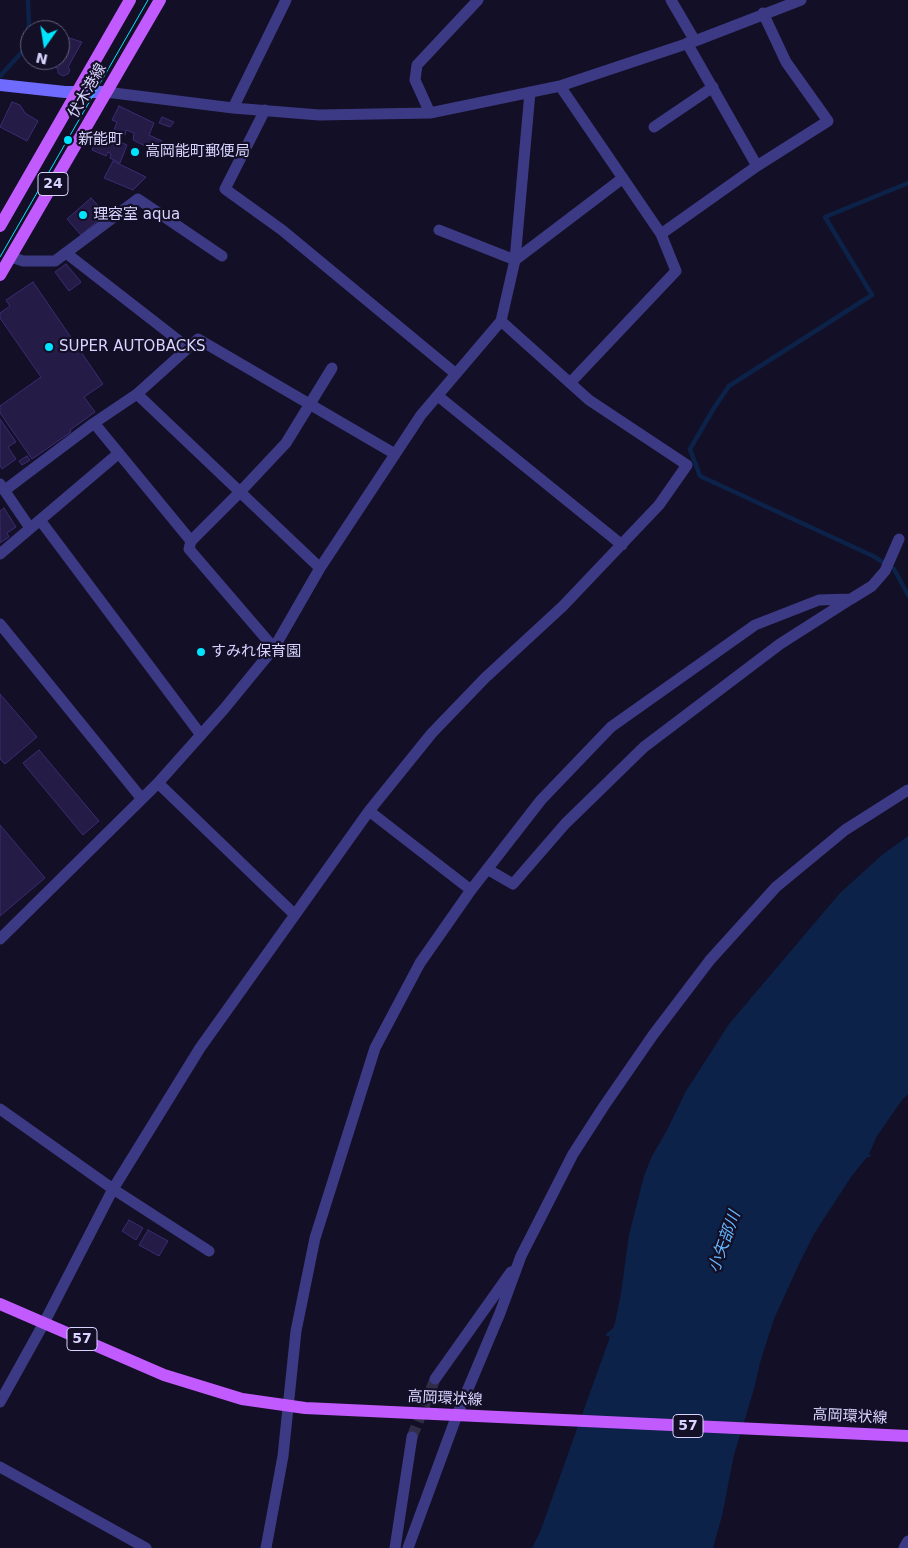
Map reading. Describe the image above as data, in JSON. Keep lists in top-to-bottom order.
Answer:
{
  "streets": {
    "main road": [
      "伏木港線",
      "24",
      "57",
      "高岡環状線"
    ]
  },
  "water": ["小矢部川"],
  "places": [
    "新能町",
    "高岡能町郵便局",
    "理容室 aqua",
    "SUPER AUTOBACKS",
    "すみれ保育園"
  ],
  "north": "bottom"
}
